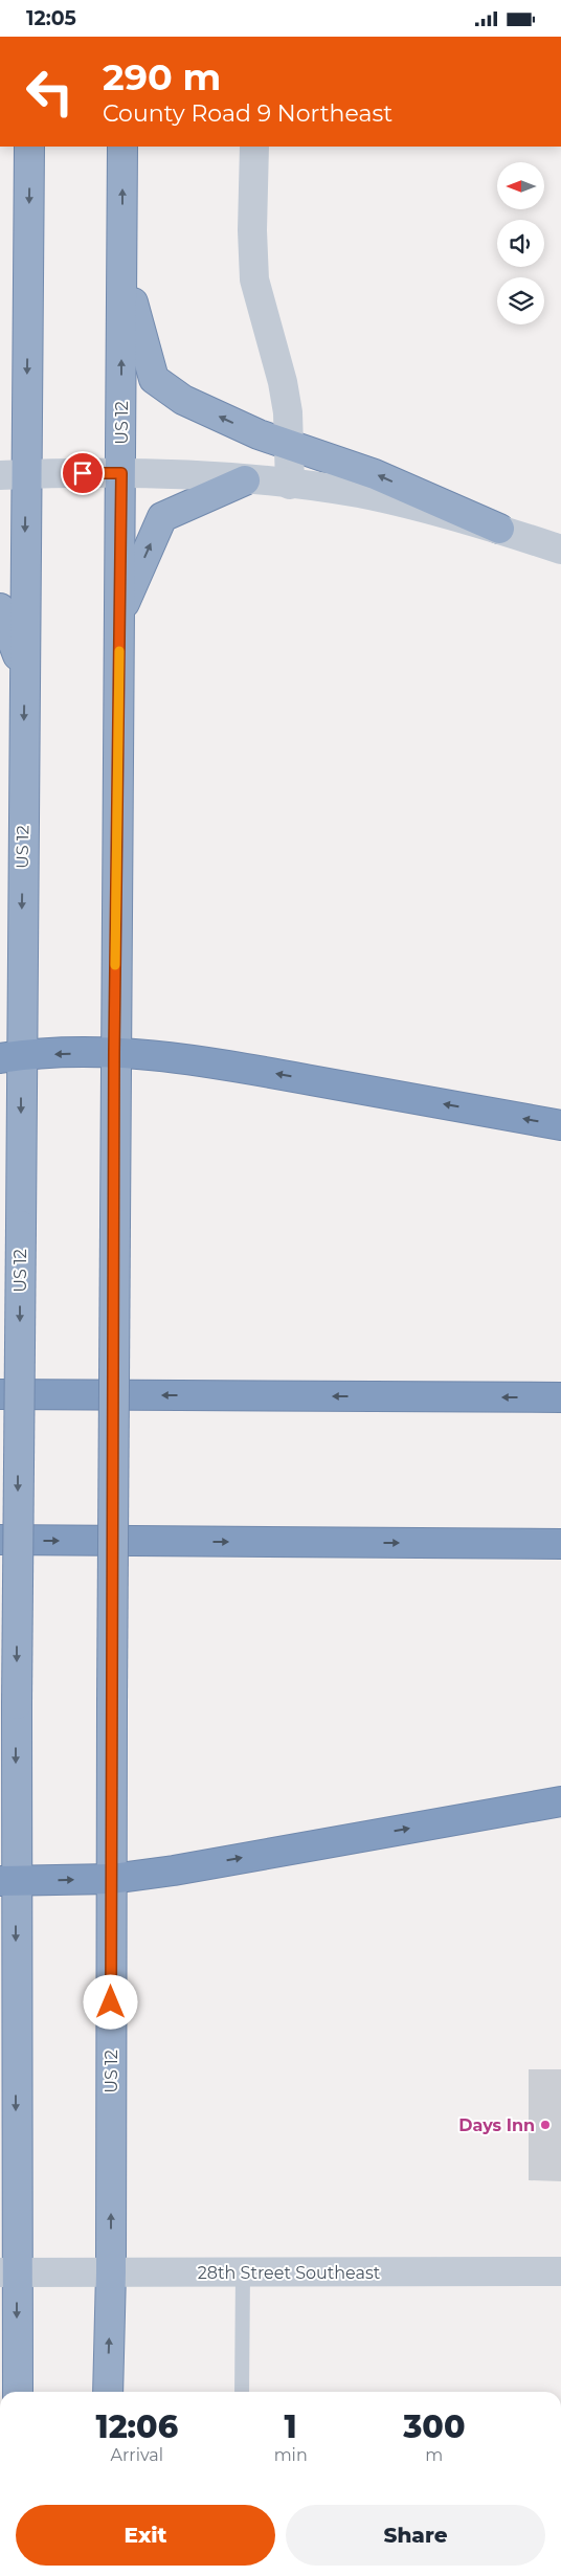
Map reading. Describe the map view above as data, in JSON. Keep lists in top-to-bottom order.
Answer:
{
  "streets": {
    "highway": ["US 12"],
    "street": ["28th Street Southeast"]
  },
  "crossings": [
    ["US 12", "28th Street Southeast"]
  ],
  "places": ["Days Inn"],
  "north": "left",
  "page": {
    "status": "12:05",
    "turn": ["290 m", "County Road 9 Northeast"],
    "eta": [
      "12:06",
      "Arrival",
      "1",
      "min",
      "300",
      "m"
    ],
    "buttons": ["Exit", "Share"]
  }
}
